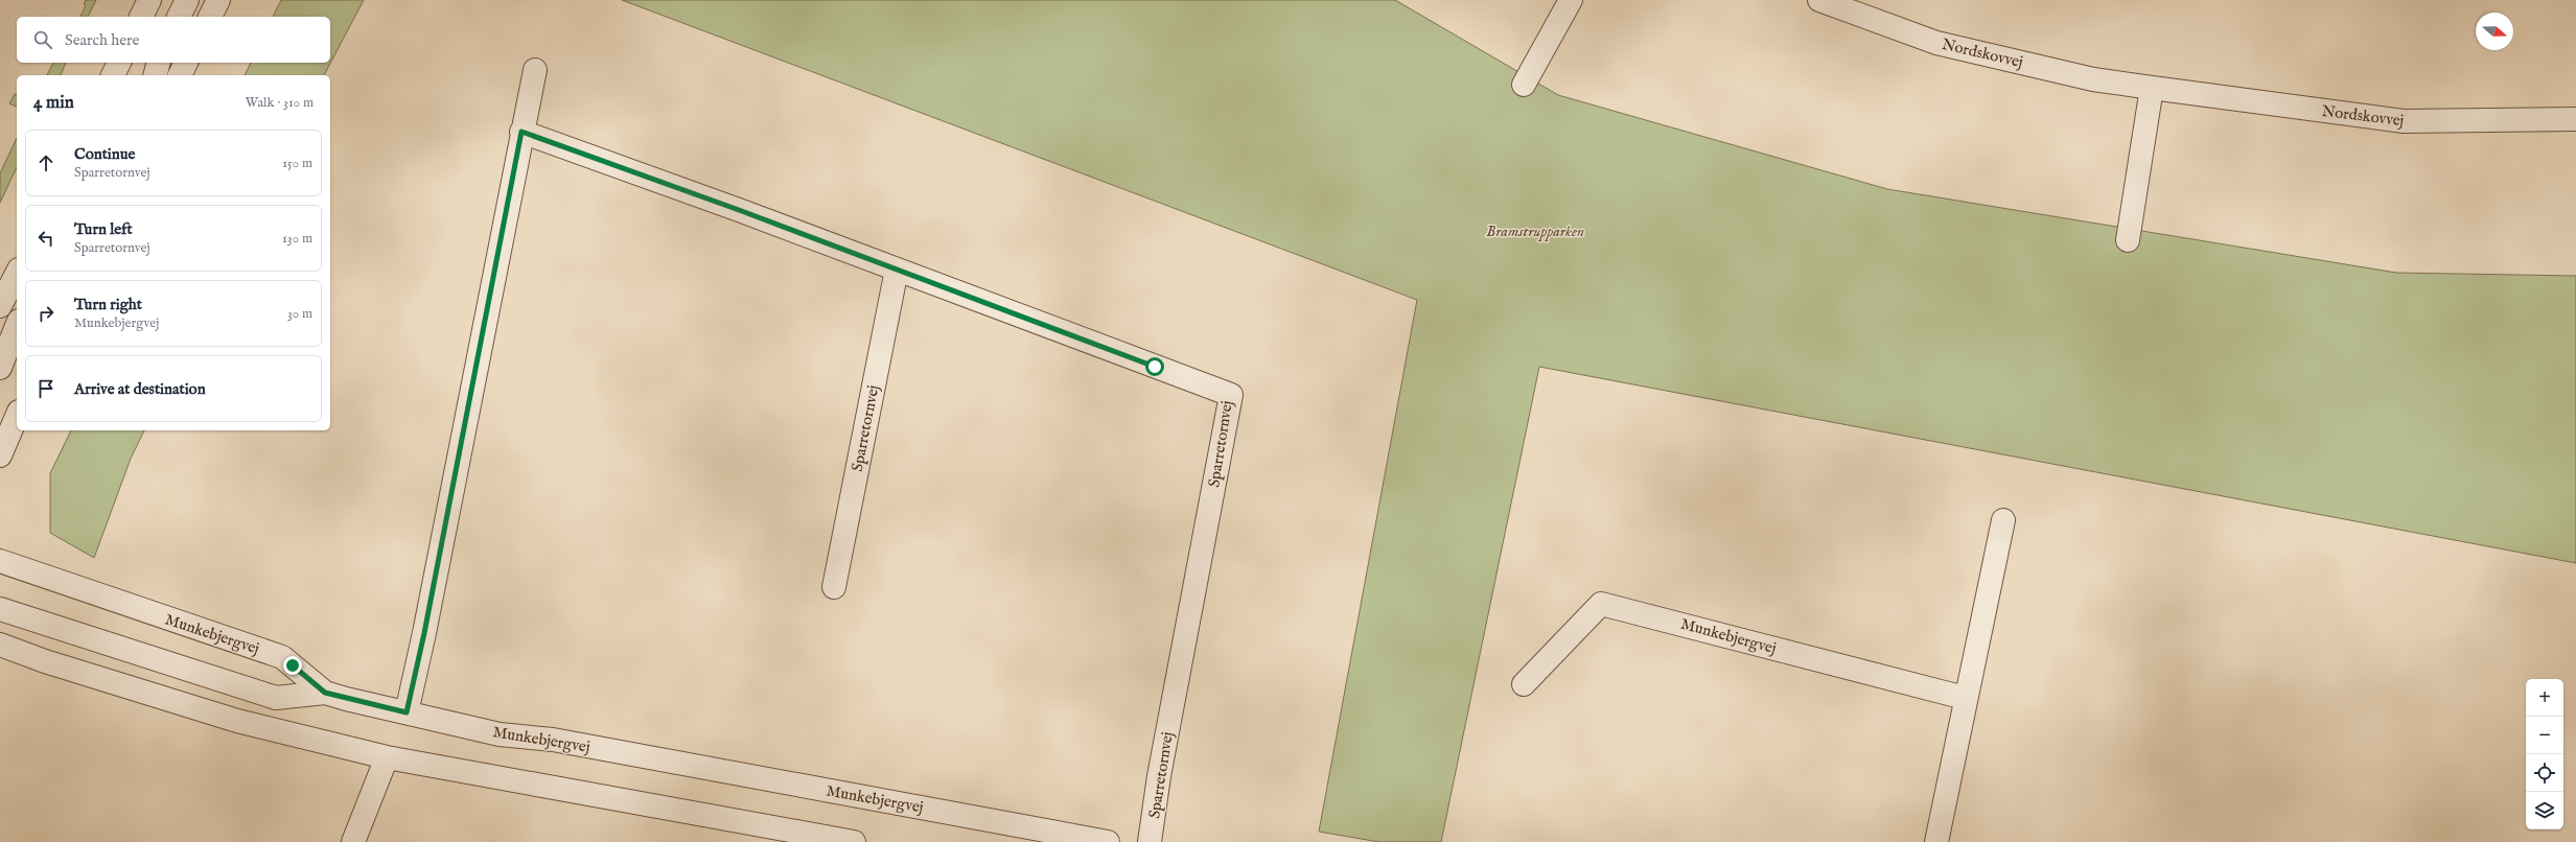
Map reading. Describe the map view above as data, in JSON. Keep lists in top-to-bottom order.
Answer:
{
  "streets": {
    "street": ["Nordskovvej", "Sparretornvej", "Munkebjergvej"]
  },
  "parks": ["Bramstrupparken"],
  "north": "right",
  "page": {
    "search": "Search here",
    "heading": ["4 min", "Walk · 310 m"],
    "list": [
      ["Continue", "Sparretornvej", "150 m"],
      ["Turn left", "Sparretornvej", "130 m"],
      ["Turn right", "Munkebjergvej", "30 m"],
      "Arrive at destination"
    ],
    "map_buttons": ["+", "−"]
  }
}
